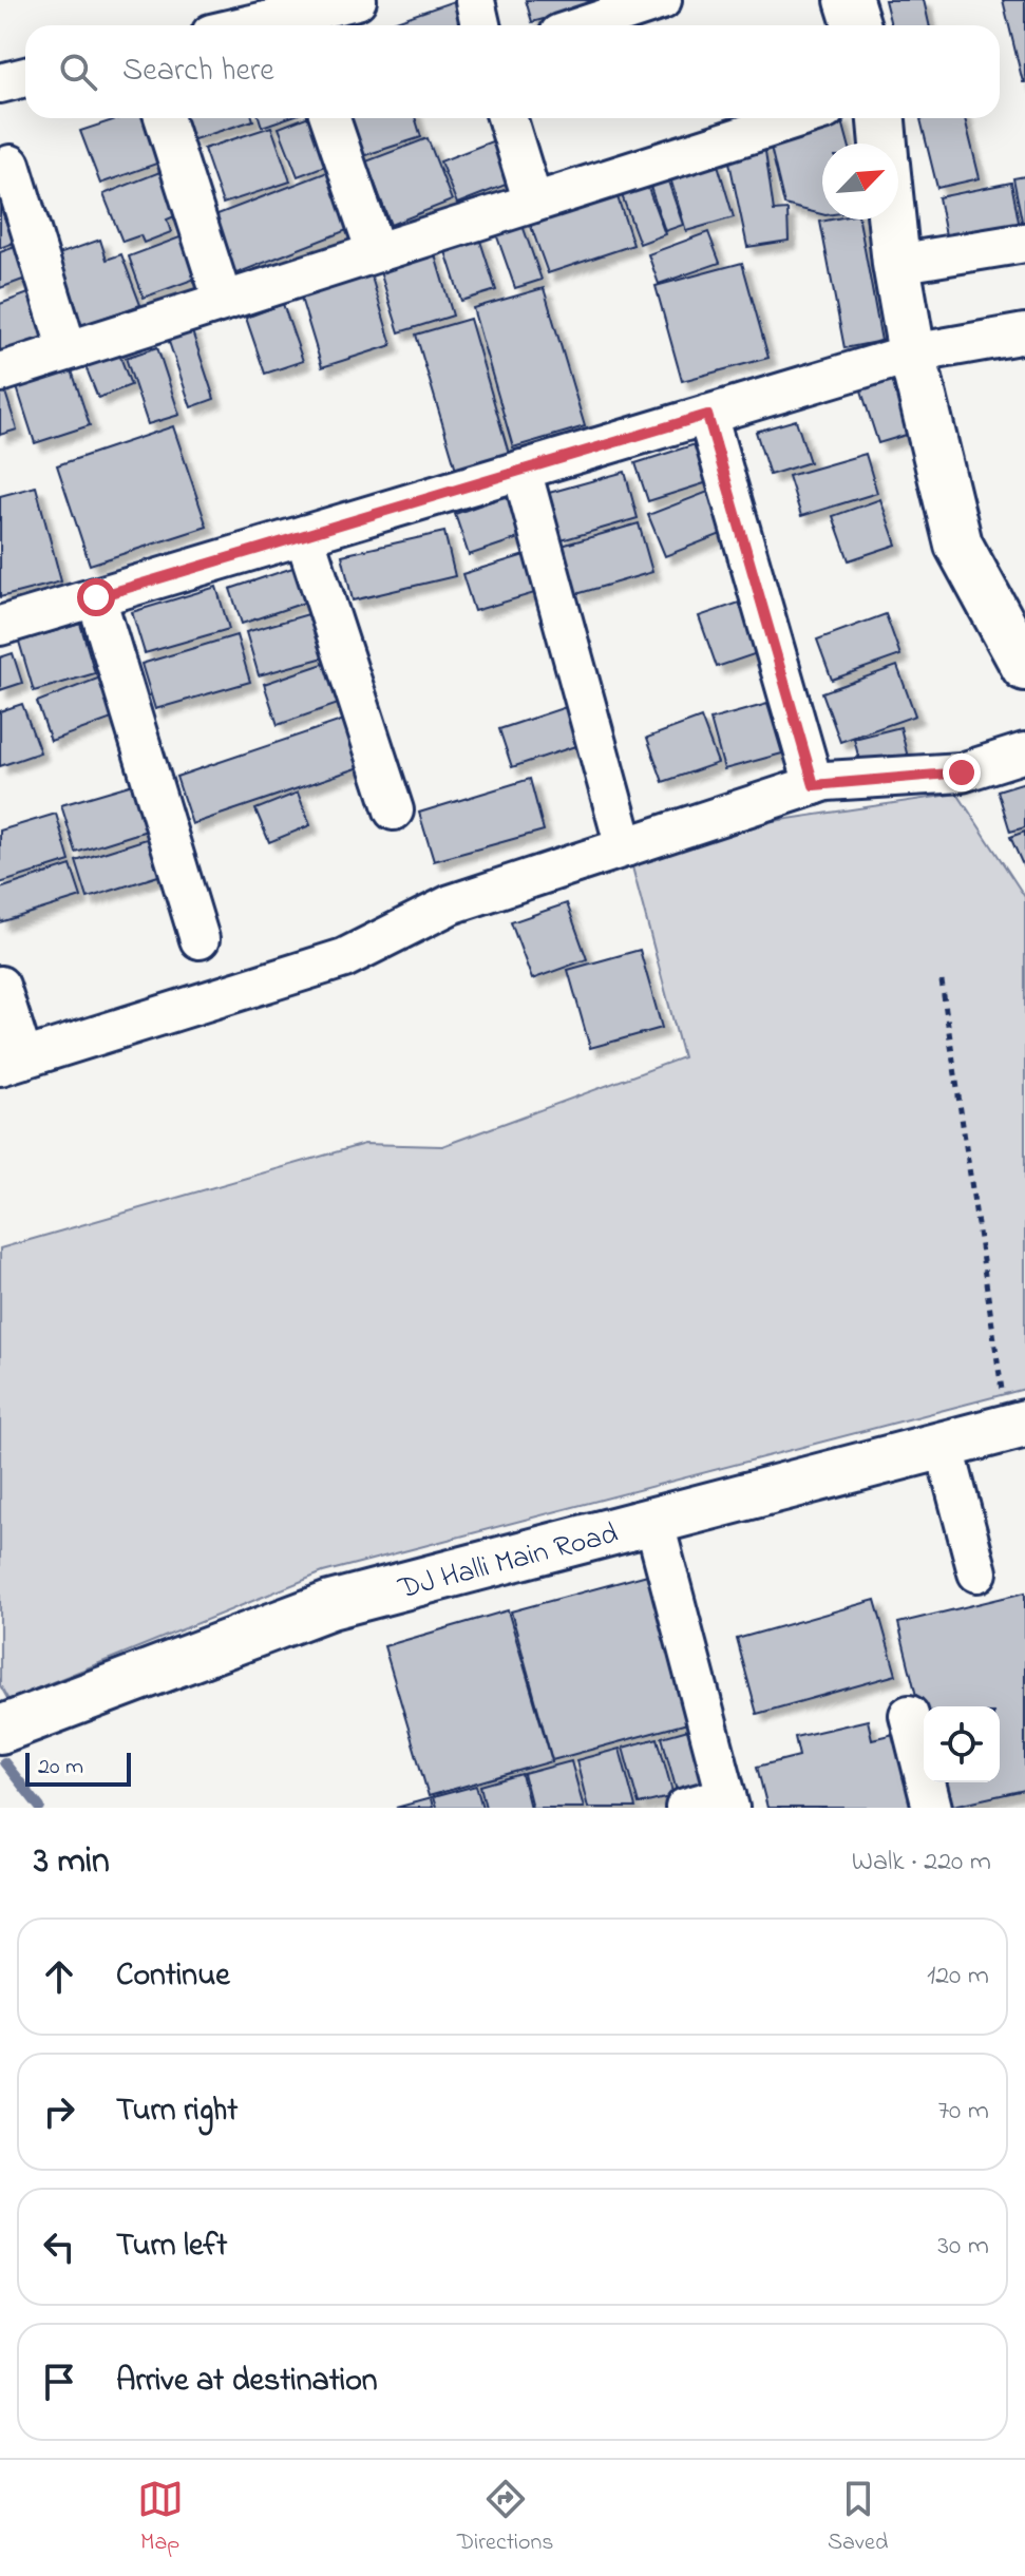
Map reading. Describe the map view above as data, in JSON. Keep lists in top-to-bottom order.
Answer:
{
  "streets": {
    "street": ["DJ Halli Main Road"]
  },
  "scale_bar": "20 m",
  "north": "top right",
  "page": {
    "search": "Search here",
    "scale": "20 m",
    "heading": ["3 min", "Walk · 220 m"],
    "list": [
      ["Continue", "120 m"],
      ["Turn right", "70 m"],
      ["Turn left", "30 m"],
      "Arrive at destination"
    ],
    "nav": ["Map", "Directions", "Saved"]
  }
}
